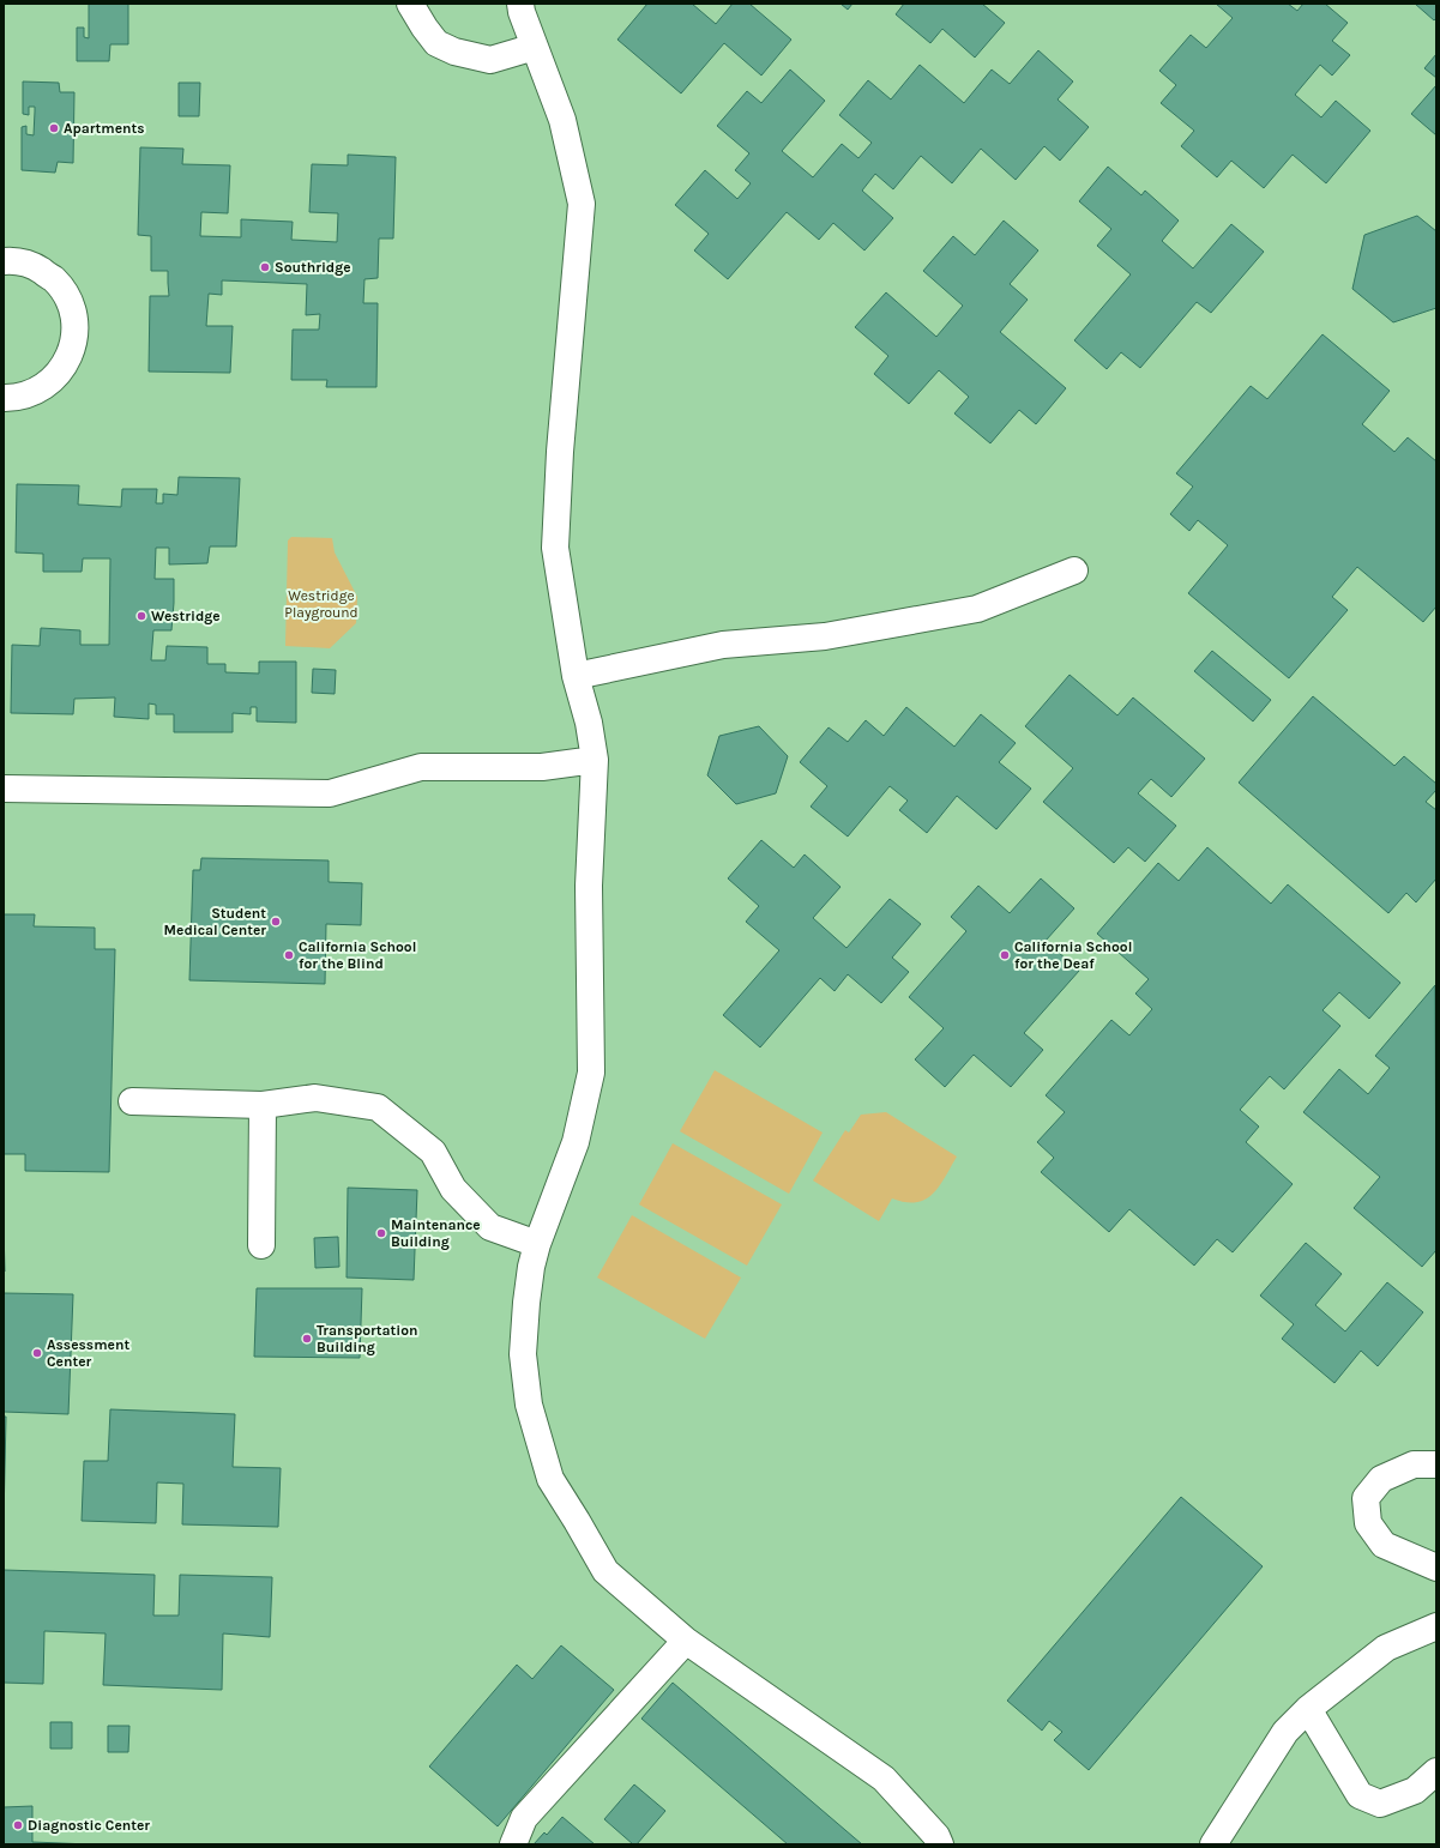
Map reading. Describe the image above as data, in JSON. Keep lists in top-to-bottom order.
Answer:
{
  "parks": ["Westridge Playground"],
  "places": [
    "Apartments",
    "Southridge",
    "Westridge",
    "Student Medical Center",
    "California School for the Blind",
    "California School for the Deaf",
    "Maintenance Building",
    "Transportation Building",
    "Assessment Center",
    "Diagnostic Center"
  ]
}
